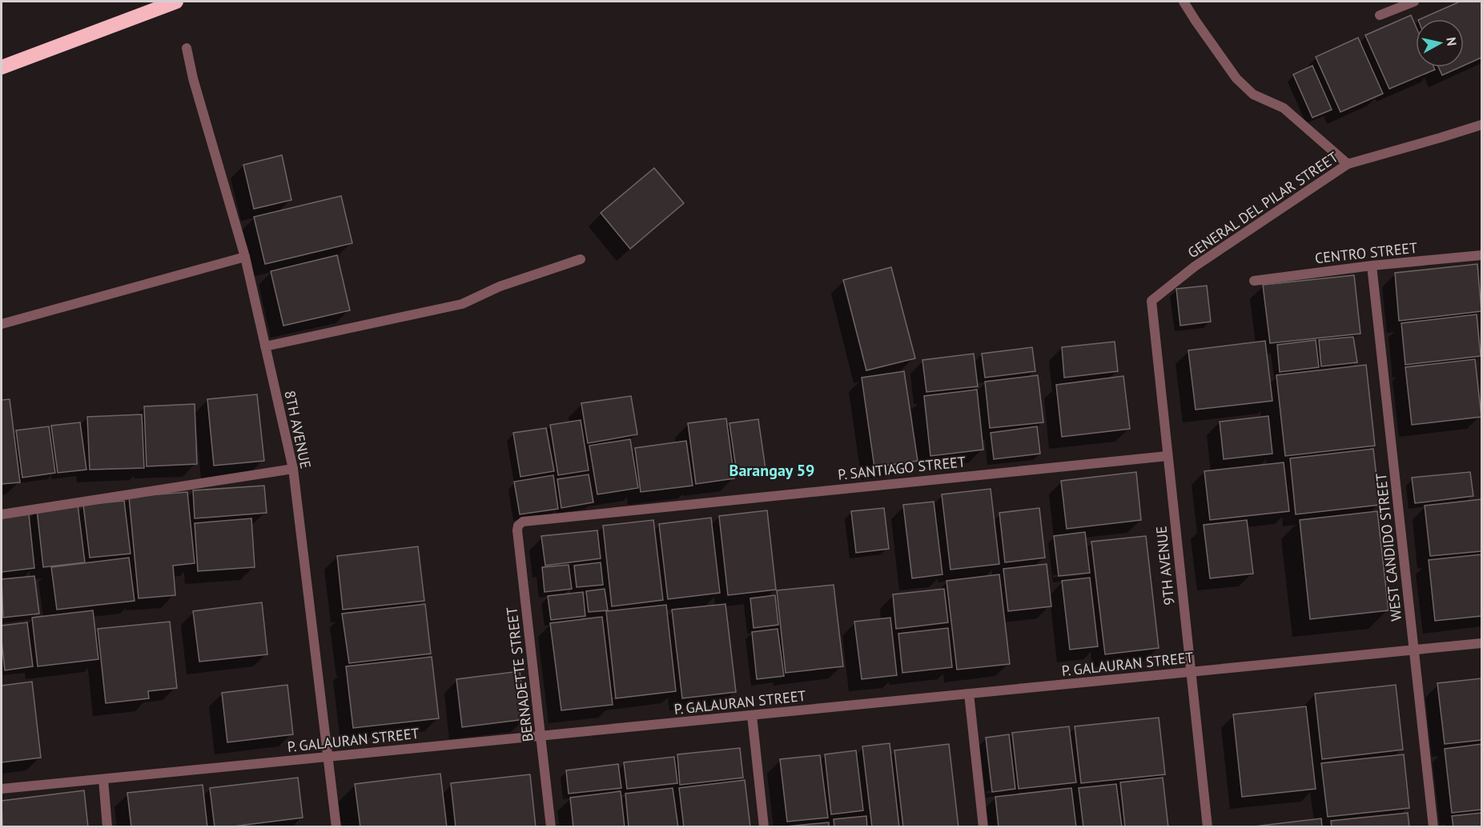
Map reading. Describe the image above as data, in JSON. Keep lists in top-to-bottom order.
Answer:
{
  "streets": {
    "street": [
      "GENERAL DEL PILAR STREET",
      "CENTRO STREET",
      "8TH AVENUE",
      "P. SANTIAGO STREET",
      "WEST CANDIDO STREET",
      "9TH AVENUE",
      "P. GALAURAN STREET",
      "BERNADETTE STREET"
    ]
  },
  "crossings": [
    ["GENERAL DEL PILAR STREET", "9TH AVENUE"],
    ["CENTRO STREET", "WEST CANDIDO STREET"],
    ["8TH AVENUE", "P. GALAURAN STREET"],
    ["P. SANTIAGO STREET", "9TH AVENUE"],
    ["P. SANTIAGO STREET", "BERNADETTE STREET"],
    ["WEST CANDIDO STREET", "P. GALAURAN STREET"],
    ["9TH AVENUE", "P. GALAURAN STREET"],
    ["P. GALAURAN STREET", "BERNADETTE STREET"]
  ],
  "districts": ["Barangay 59"],
  "north": "right"
}
